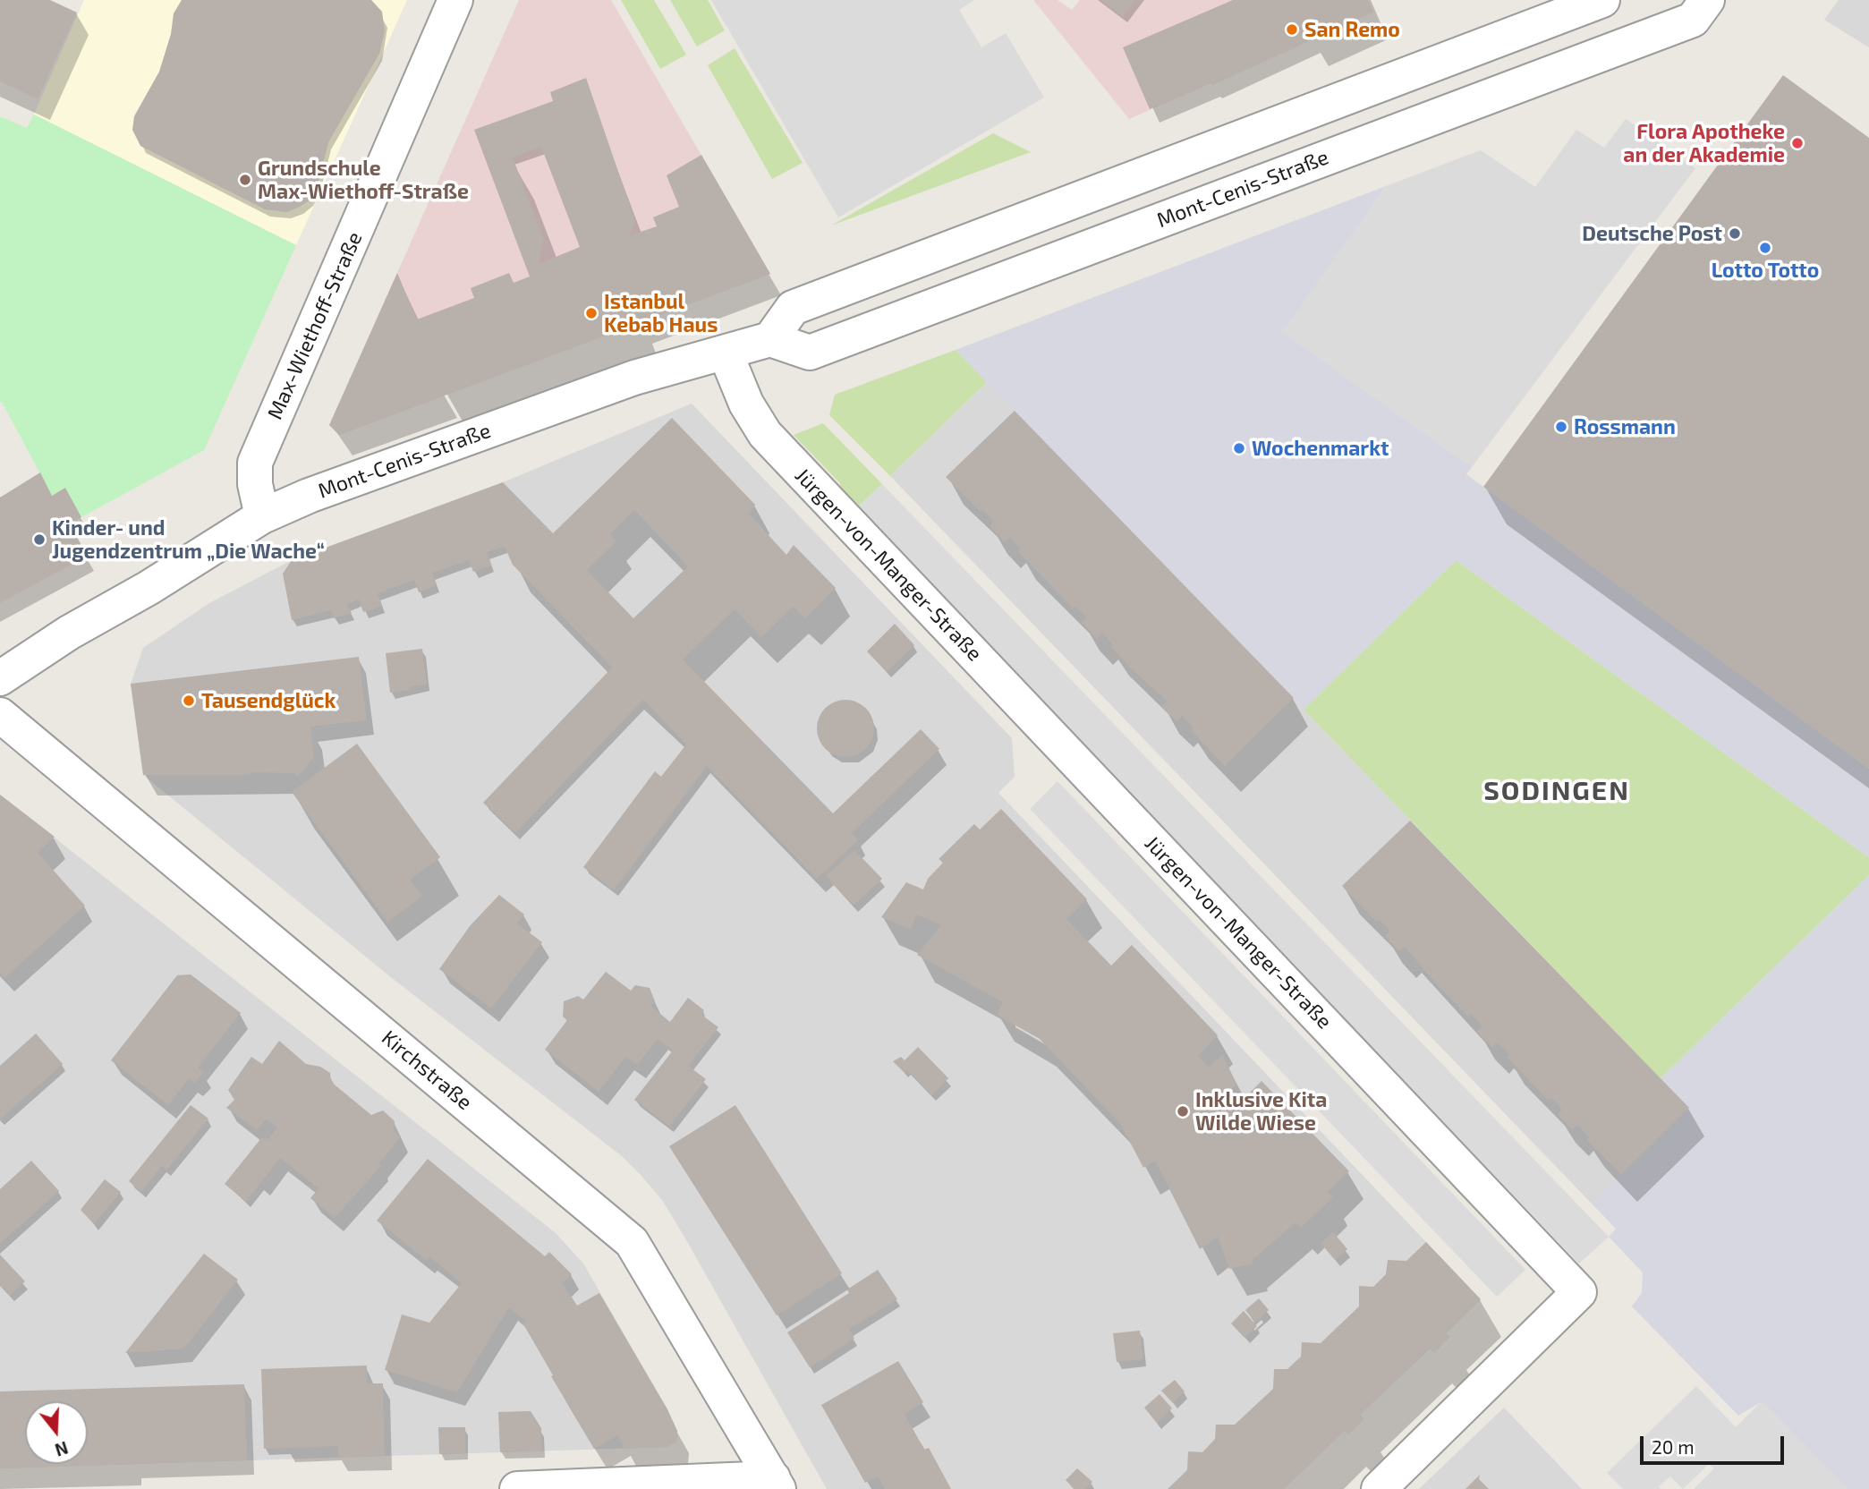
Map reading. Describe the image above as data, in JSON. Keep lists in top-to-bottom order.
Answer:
{
  "streets": {
    "street": [
      "Mont-Cenis-Straße",
      "Max-Wiethoff-Straße",
      "Jürgen-von-Manger-Straße",
      "Kirchstraße"
    ]
  },
  "crossings": [
    ["Mont-Cenis-Straße", "Max-Wiethoff-Straße"],
    ["Mont-Cenis-Straße", "Jürgen-von-Manger-Straße"]
  ],
  "districts": ["SODINGEN"],
  "places": [
    "San Remo",
    "Flora Apotheke an der Akademie",
    "Grundschule Max-Wiethoff-Straße",
    "Deutsche Post",
    "Lotto Totto",
    "Istanbul Kebab Haus",
    "Rossmann",
    "Wochenmarkt",
    "Kinder- und Jugendzentrum „Die Wache“",
    "Tausendglück",
    "Inklusive Kita Wilde Wiese"
  ],
  "scale_bar": "20 m",
  "north": "bottom"
}
